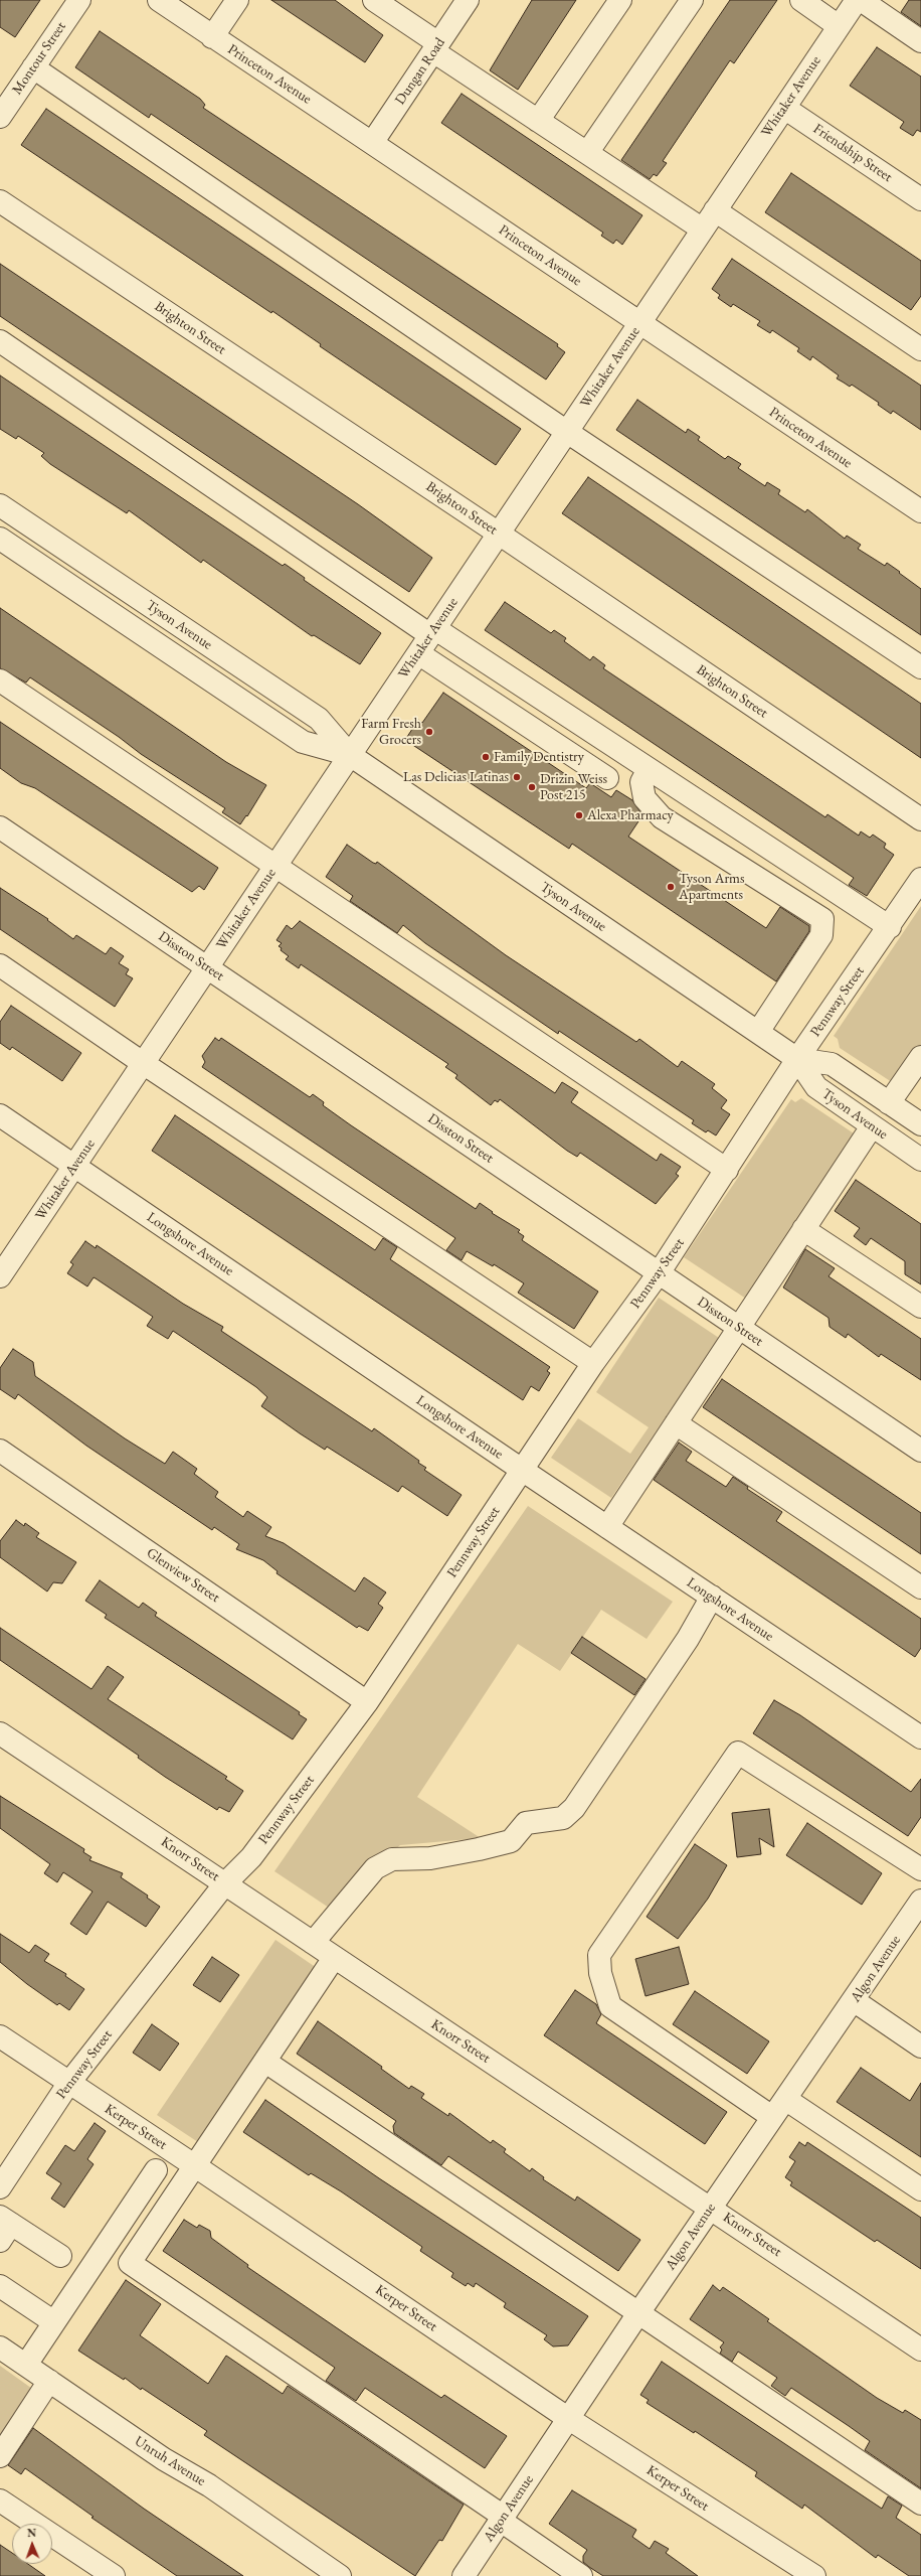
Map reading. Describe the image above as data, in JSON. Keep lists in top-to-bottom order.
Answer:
{
  "streets": {
    "street": [
      "Montour Street",
      "Dungan Road",
      "Princeton Avenue",
      "Whitaker Avenue",
      "Friendship Street",
      "Brighton Street",
      "Tyson Avenue",
      "Disston Street",
      "Pennway Street",
      "Longshore Avenue",
      "Glenview Street",
      "Knorr Street",
      "Algon Avenue",
      "Kerper Street",
      "Unruh Avenue"
    ]
  },
  "crossings": [
    ["Dungan Road", "Princeton Avenue"],
    ["Princeton Avenue", "Whitaker Avenue"],
    ["Whitaker Avenue", "Friendship Street"],
    ["Whitaker Avenue", "Brighton Street"],
    ["Whitaker Avenue", "Tyson Avenue"],
    ["Whitaker Avenue", "Disston Street"],
    ["Whitaker Avenue", "Longshore Avenue"],
    ["Tyson Avenue", "Pennway Street"],
    ["Disston Street", "Pennway Street"],
    ["Pennway Street", "Longshore Avenue"],
    ["Pennway Street", "Glenview Street"],
    ["Pennway Street", "Knorr Street"],
    ["Pennway Street", "Kerper Street"],
    ["Knorr Street", "Algon Avenue"],
    ["Algon Avenue", "Kerper Street"]
  ],
  "places": [
    "Farm Fresh Grocers",
    "Family Dentistry",
    "Las Delicias Latinas",
    "Drizin Weiss Post 215",
    "Alexa Pharmacy",
    "Tyson Arms Apartments"
  ],
  "north": "top"
}
